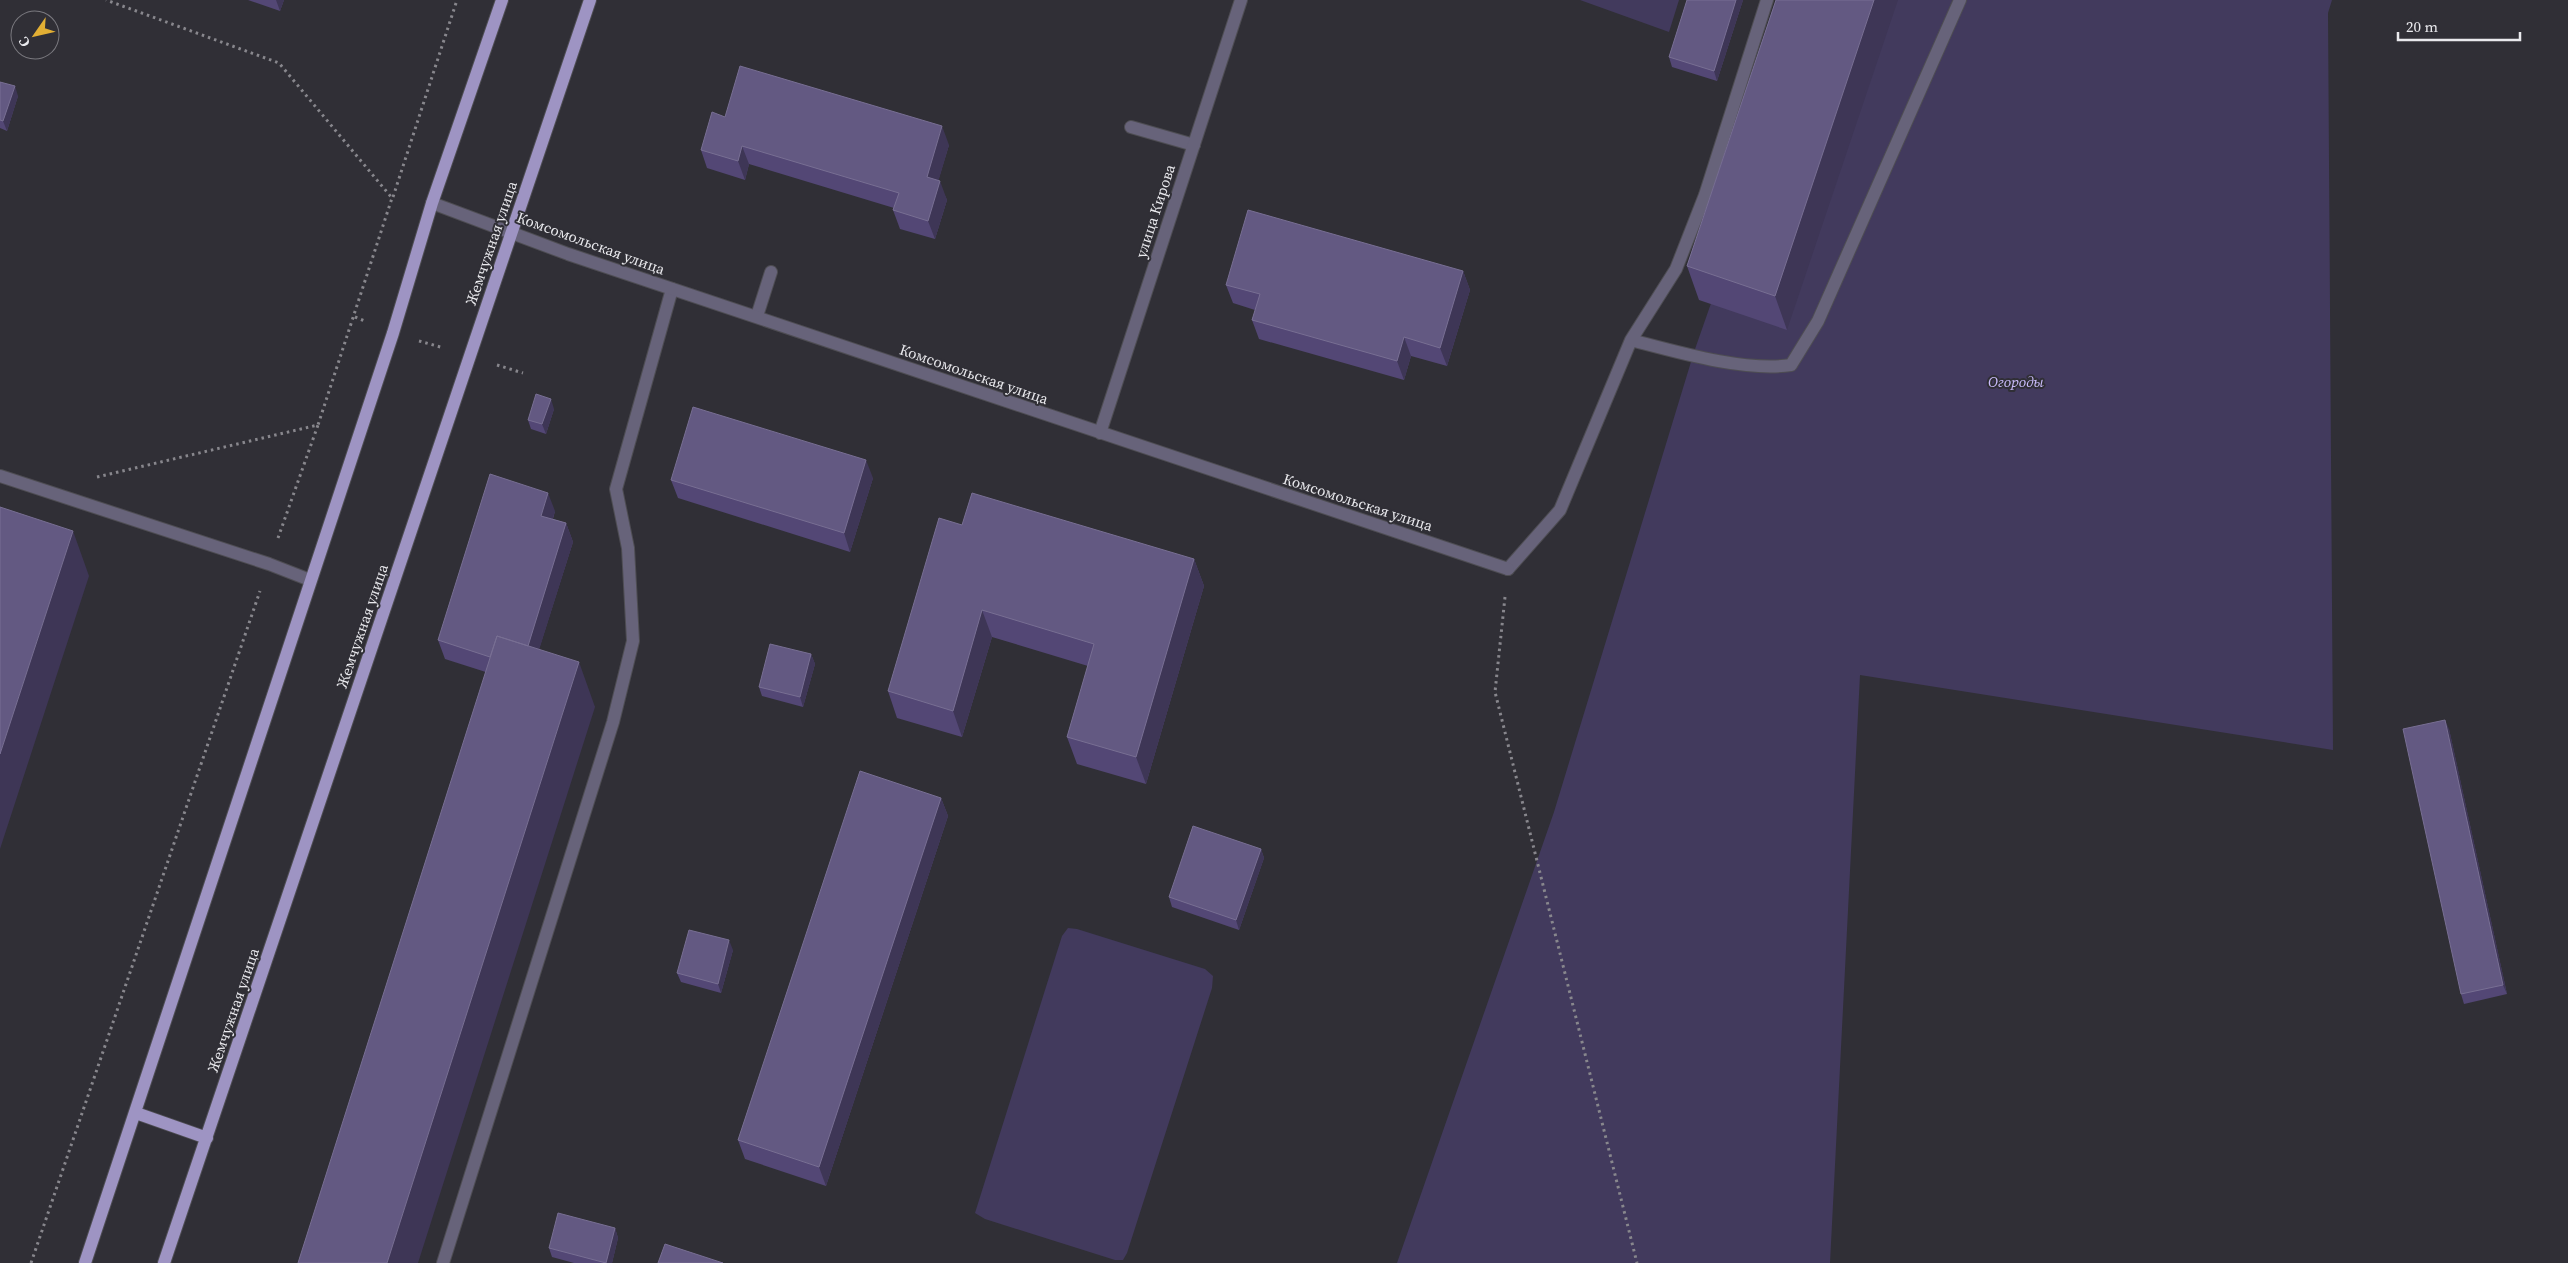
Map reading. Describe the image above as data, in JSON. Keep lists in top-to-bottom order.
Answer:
{
  "streets": {
    "main road": ["Жемчужная улица"],
    "street": ["улица Кирова", "Комсомольская улица"]
  },
  "crossings": [
    ["улица Кирова", "Комсомольская улица"],
    ["Жемчужная улица", "Комсомольская улица"]
  ],
  "parks": ["Огороды"],
  "scale_bar": "20 m",
  "north": "bottom left"
}
